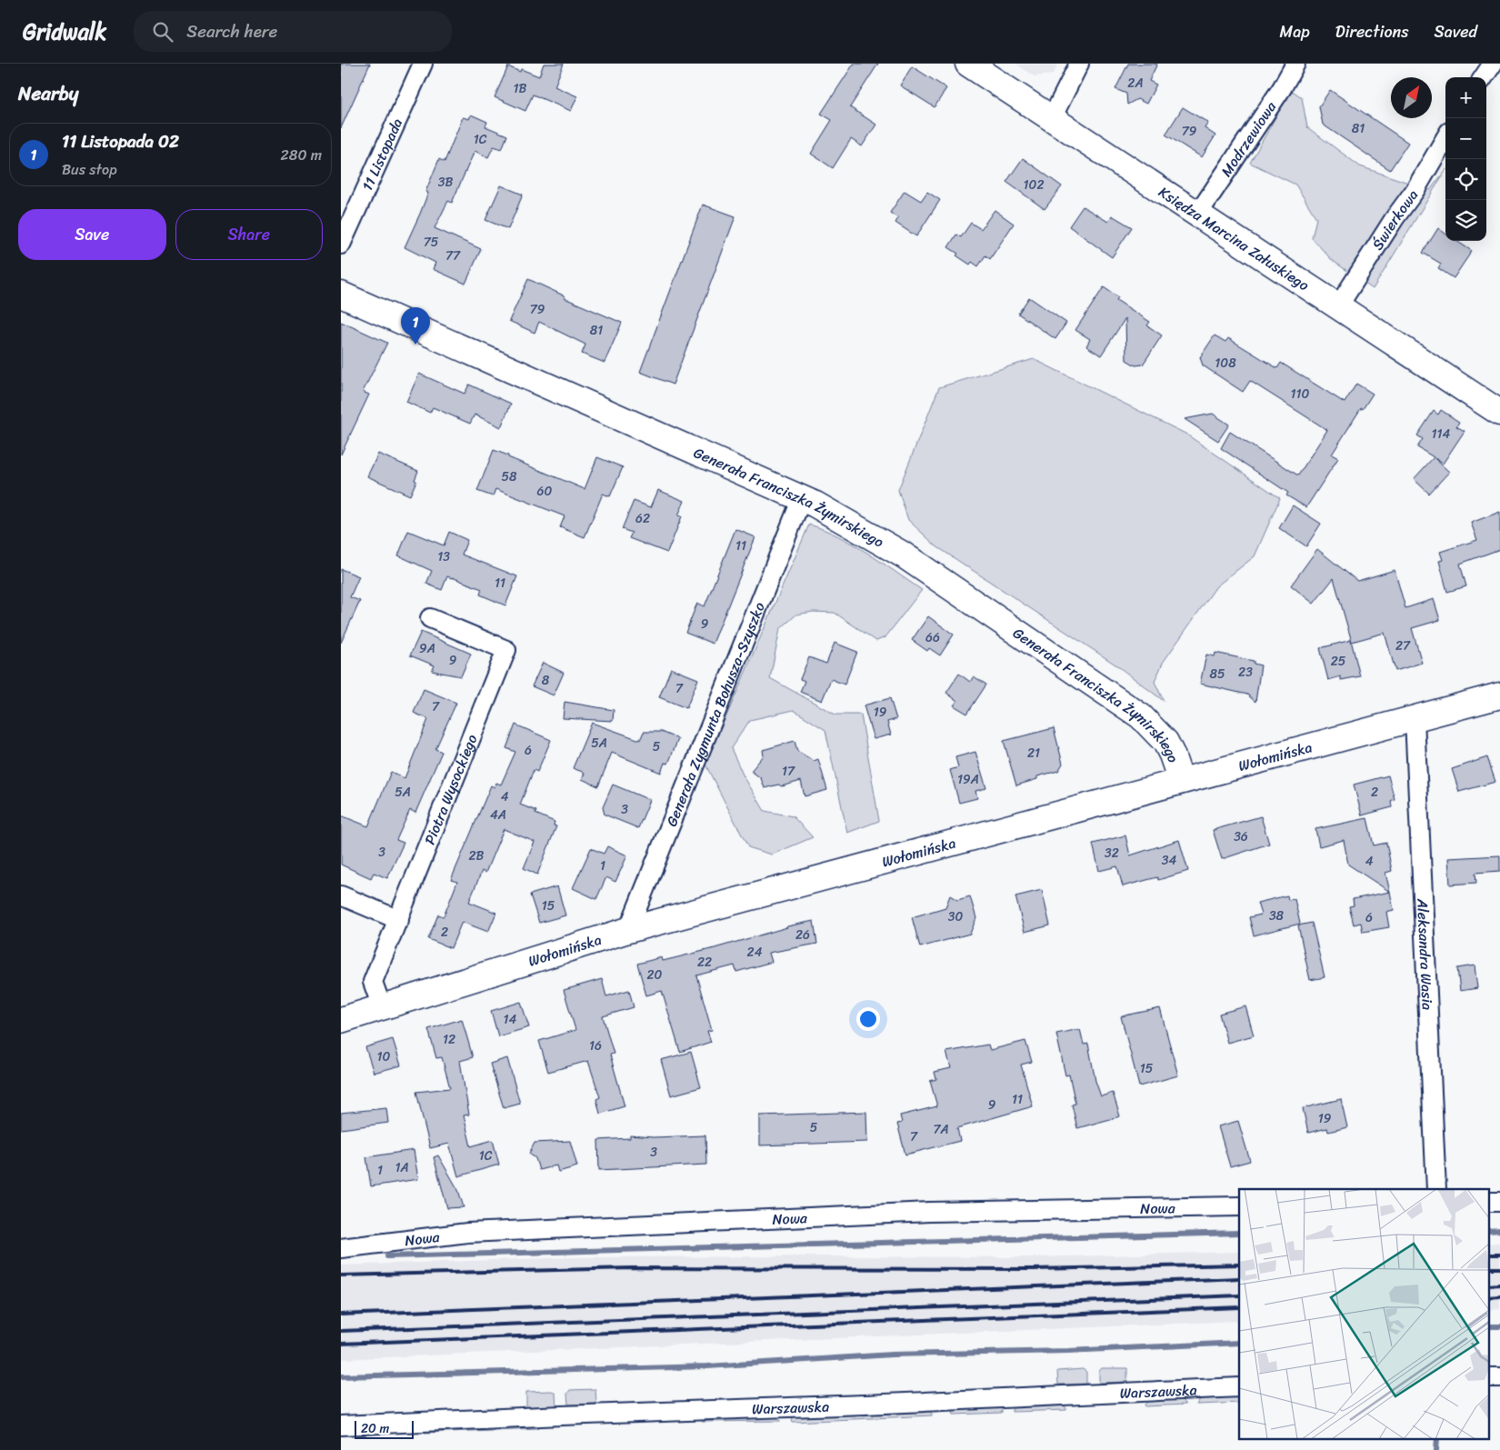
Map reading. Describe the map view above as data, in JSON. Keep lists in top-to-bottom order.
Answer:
{
  "streets": {
    "street": [
      "Modrzewiowa",
      "11 Listopada",
      "Świerkowa",
      "Księdza Marcina Załuskiego",
      "Generała Franciszka Żymirskiego",
      "Generała Zygmunta Bohusza-Szyszko",
      "Wołomińska",
      "Piotra Wysockiego",
      "Aleksandra Wasia",
      "Nowa",
      "Warszawska"
    ]
  },
  "crossings": [
    ["Modrzewiowa", "Księdza Marcina Załuskiego"],
    ["Świerkowa", "Księdza Marcina Załuskiego"],
    ["Generała Franciszka Żymirskiego", "Generała Zygmunta Bohusza-Szyszko"],
    ["Generała Franciszka Żymirskiego", "Wołomińska"],
    ["Generała Zygmunta Bohusza-Szyszko", "Wołomińska"],
    ["Wołomińska", "Piotra Wysockiego"],
    ["Wołomińska", "Aleksandra Wasia"]
  ],
  "house_numbers": [
    "2A",
    "1B",
    "81",
    "79",
    "1C",
    "3B",
    "102",
    "75",
    "77",
    "79",
    "81",
    "108",
    "110",
    "114",
    "58",
    "60",
    "62",
    "11",
    "13",
    "11",
    "9",
    "66",
    "27",
    "9A",
    "9",
    "25",
    "23",
    "85",
    "8",
    "7",
    "7",
    "19",
    "5A",
    "5",
    "6",
    "21",
    "17",
    "19A",
    "5A",
    "2",
    "4",
    "3",
    "4A",
    "36",
    "3",
    "32",
    "2B",
    "34",
    "4",
    "1",
    "15",
    "38",
    "30",
    "6",
    "2",
    "26",
    "24",
    "22",
    "20",
    "14",
    "12",
    "16",
    "10",
    "15",
    "11",
    "9",
    "19",
    "5",
    "7A",
    "7",
    "3",
    "1C",
    "1A",
    "1"
  ],
  "scale_bar": "20 m",
  "north": "top right",
  "page": {
    "header": "Gridwalk",
    "search": "Search here",
    "nav": ["Map", "Directions", "Saved"],
    "heading": "Nearby",
    "map_buttons": ["+", "−"],
    "list": [
      {
        "mark": "1",
        "name": "11 Listopada 02",
        "note": "Bus stop",
        "value": "280 m"
      }
    ],
    "buttons": ["Save", "Share"],
    "pins": "1",
    "scale": "20 m"
  }
}
